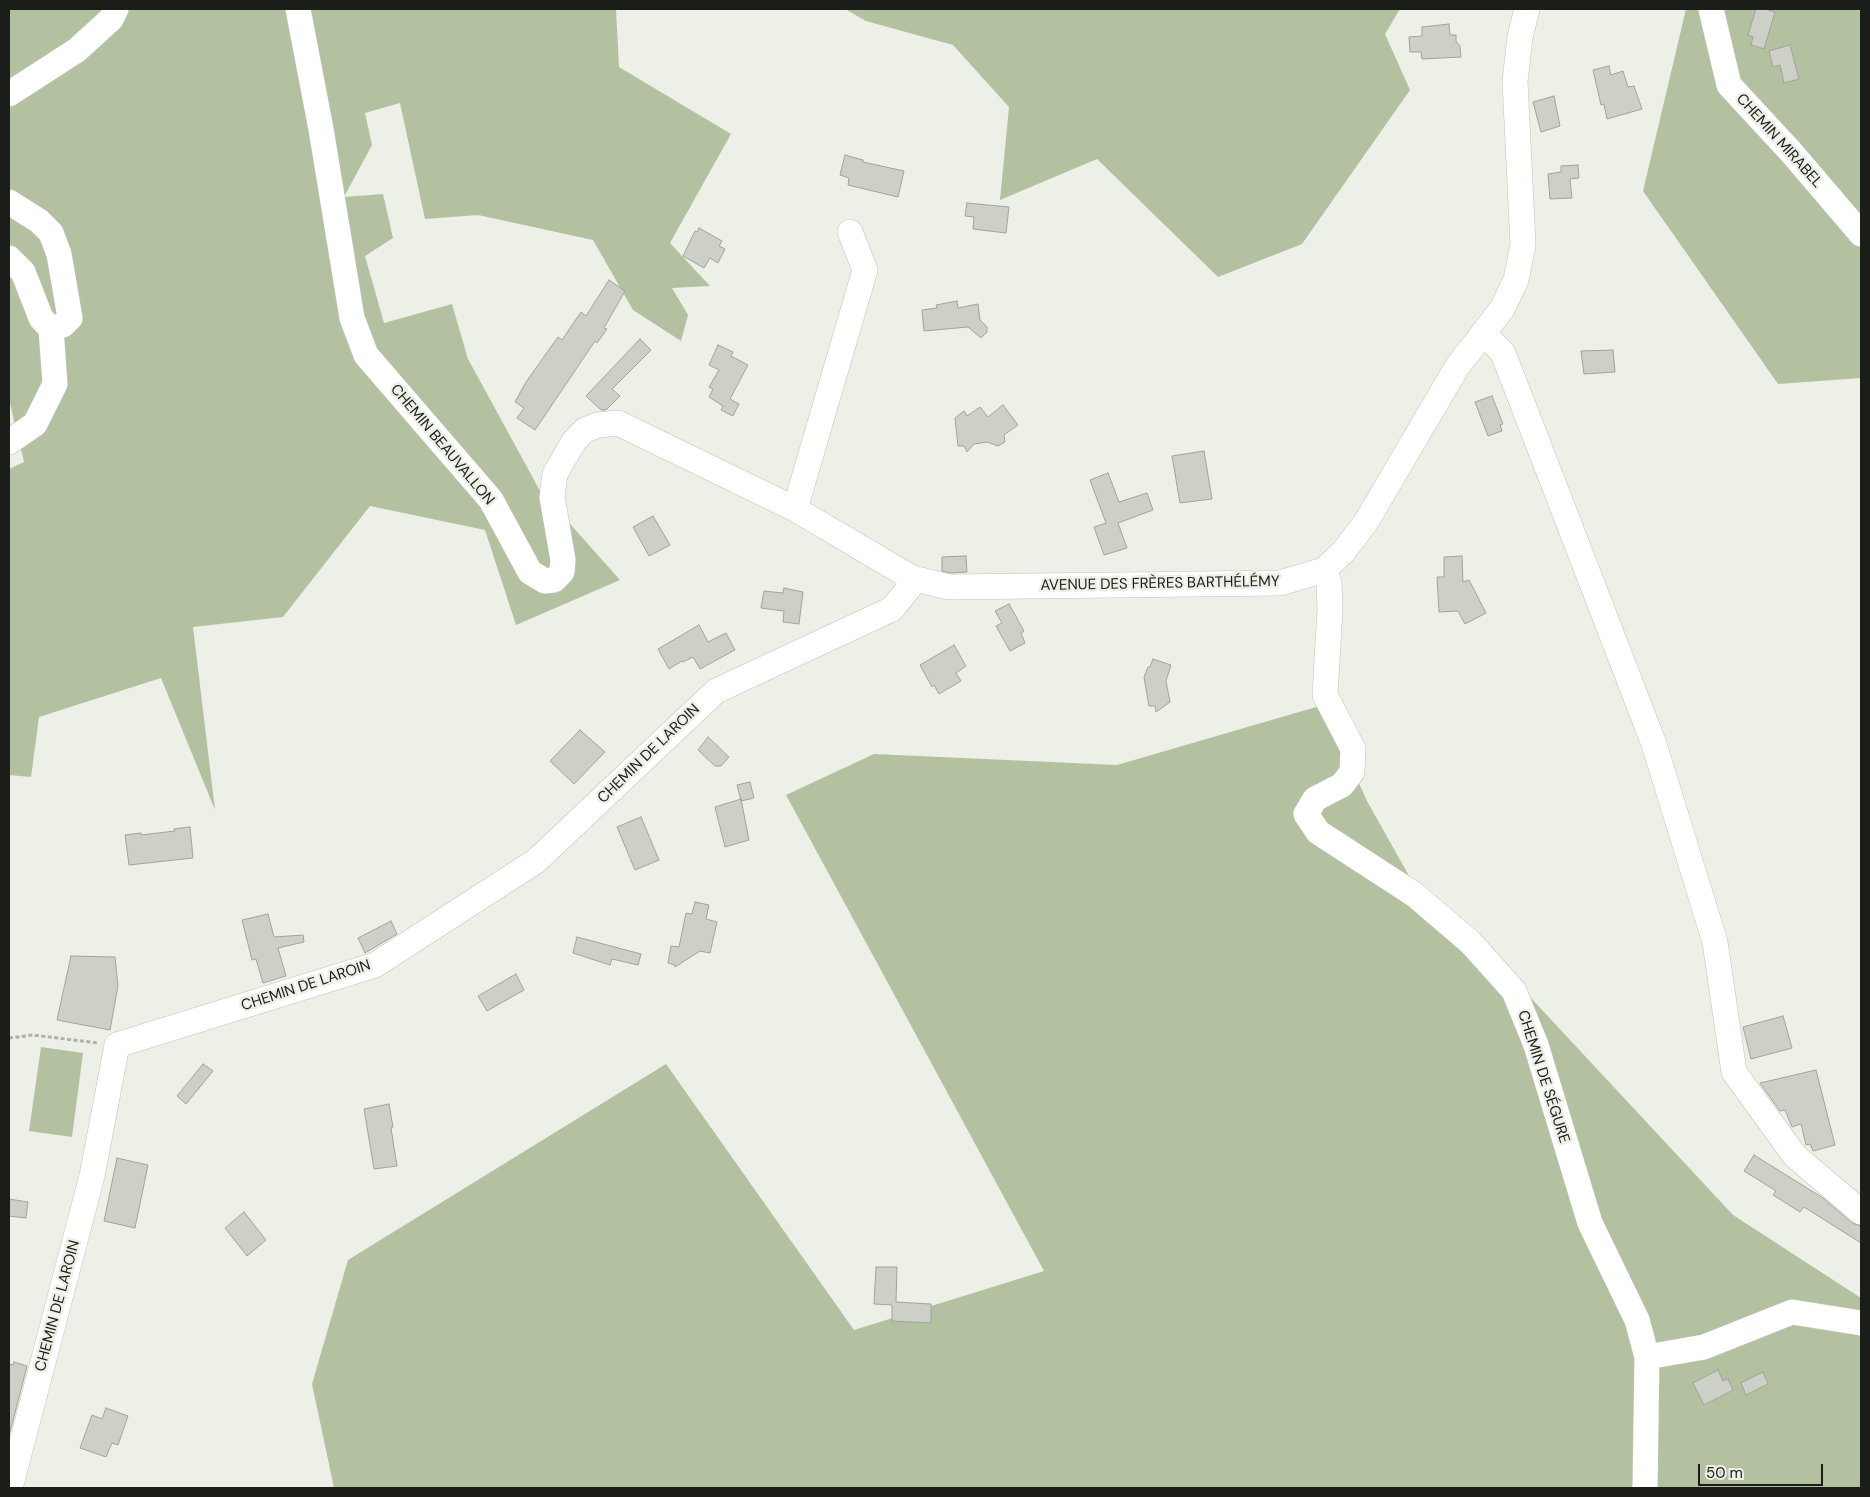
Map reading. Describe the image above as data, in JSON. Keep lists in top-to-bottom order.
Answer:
{
  "streets": {
    "street": [
      "CHEMIN MIRABEL",
      "CHEMIN BEAUVALLON",
      "AVENUE DES FRÈRES BARTHÉLÉMY",
      "CHEMIN DE LAROIN",
      "CHEMIN DE SÉGURE"
    ]
  },
  "crossings": [
    ["CHEMIN BEAUVALLON", "AVENUE DES FRÈRES BARTHÉLÉMY"],
    ["CHEMIN BEAUVALLON", "CHEMIN DE LAROIN"],
    ["AVENUE DES FRÈRES BARTHÉLÉMY", "CHEMIN DE LAROIN"],
    ["AVENUE DES FRÈRES BARTHÉLÉMY", "CHEMIN DE SÉGURE"]
  ],
  "scale_bar": "50 m"
}
